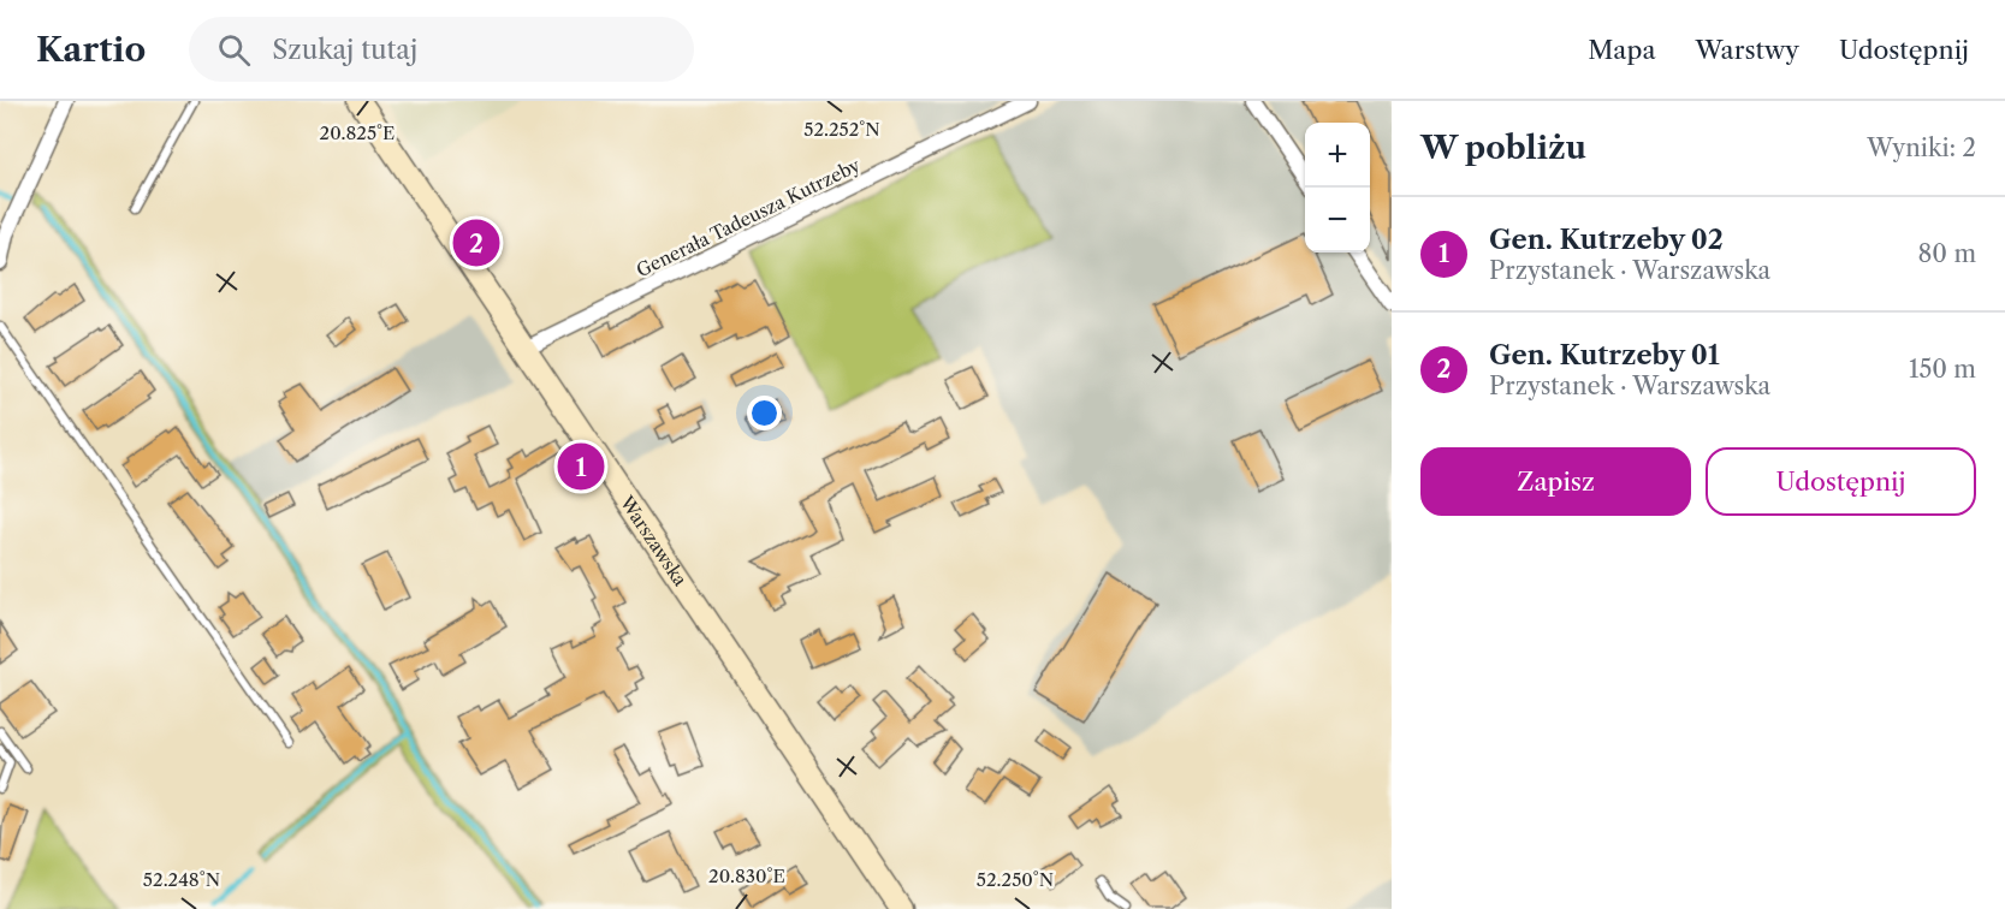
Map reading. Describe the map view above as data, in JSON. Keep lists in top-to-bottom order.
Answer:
{
  "streets": {
    "main road": ["Warszawska"],
    "street": ["Generała Tadeusza Kutrzeby"]
  },
  "crossings": [
    ["Generała Tadeusza Kutrzeby", "Warszawska"]
  ],
  "page": {
    "header": "Kartio",
    "search": "Szukaj tutaj",
    "nav": ["Mapa", "Warstwy", "Udostępnij"],
    "heading": ["W pobliżu", "Wyniki: 2"],
    "map_buttons": ["+", "−"],
    "list": [
      {
        "mark": "1",
        "name": "Gen. Kutrzeby 02",
        "note": "Przystanek · Warszawska",
        "value": "80 m"
      },
      {
        "mark": "2",
        "name": "Gen. Kutrzeby 01",
        "note": "Przystanek · Warszawska",
        "value": "150 m"
      }
    ],
    "pins": ["2", "1"],
    "buttons": ["Zapisz", "Udostępnij"]
  },
  "coordinates": [
    "52.252°N",
    "20.825°E",
    "20.830°E",
    "52.248°N",
    "52.250°N"
  ]
}
